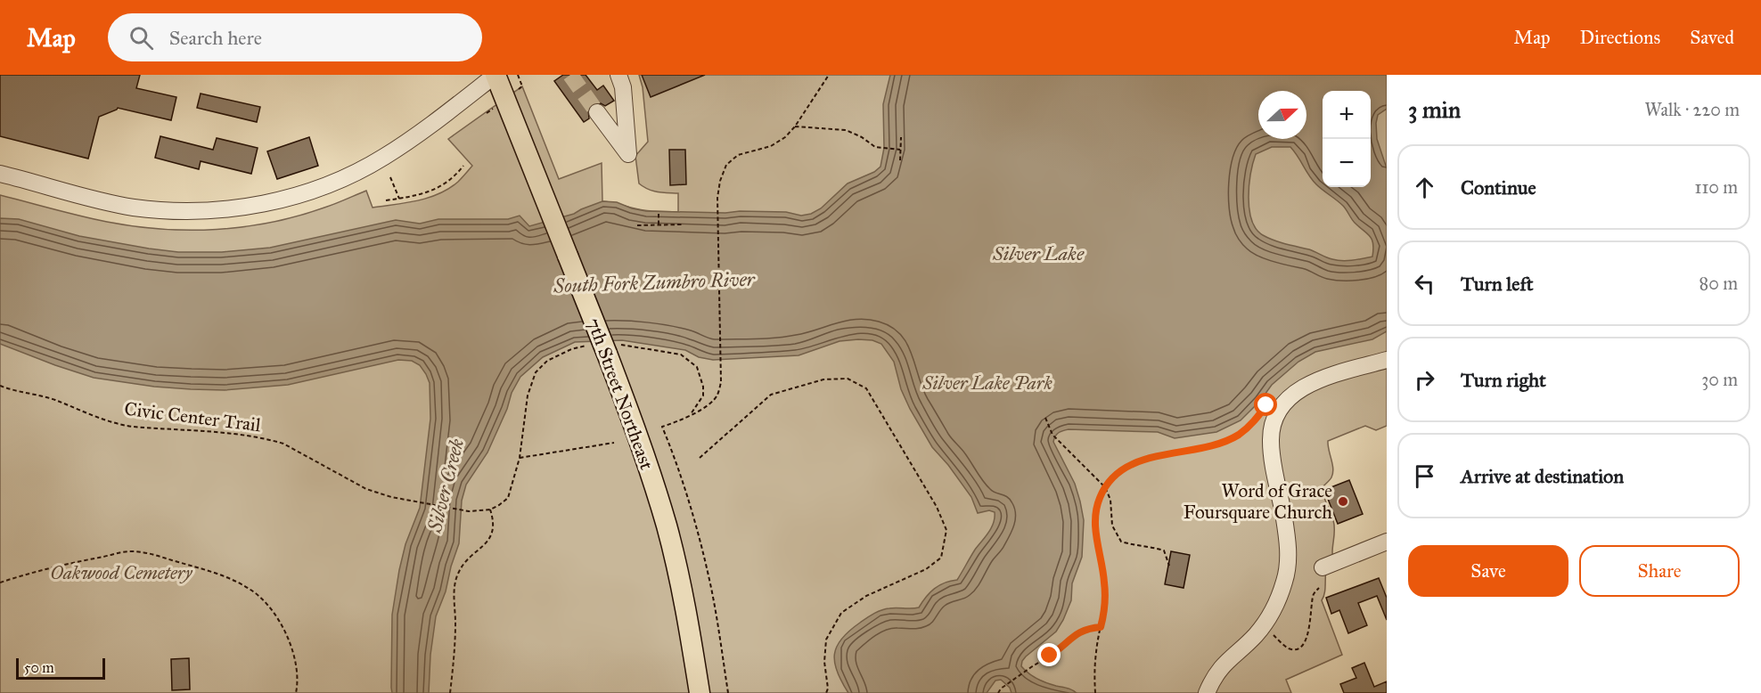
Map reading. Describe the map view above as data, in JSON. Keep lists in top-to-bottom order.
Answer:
{
  "streets": {
    "main road": ["7th Street Northeast"],
    "path": ["Civic Center Trail"]
  },
  "water": ["Silver Lake", "South Fork Zumbro River", "Silver Creek"],
  "parks": ["Silver Lake Park", "Oakwood Cemetery"],
  "places": ["Word of Grace Foursquare Church"],
  "scale_bar": "50 m",
  "north": "right",
  "page": {
    "header": "Map",
    "search": "Search here",
    "nav": ["Map", "Directions", "Saved"],
    "heading": ["3 min", "Walk · 220 m"],
    "map_buttons": ["+", "−"],
    "list": [
      ["Continue", "110 m"],
      ["Turn left", "80 m"],
      ["Turn right", "30 m"],
      "Arrive at destination"
    ],
    "buttons": ["Save", "Share"],
    "scale": "50 m"
  }
}
